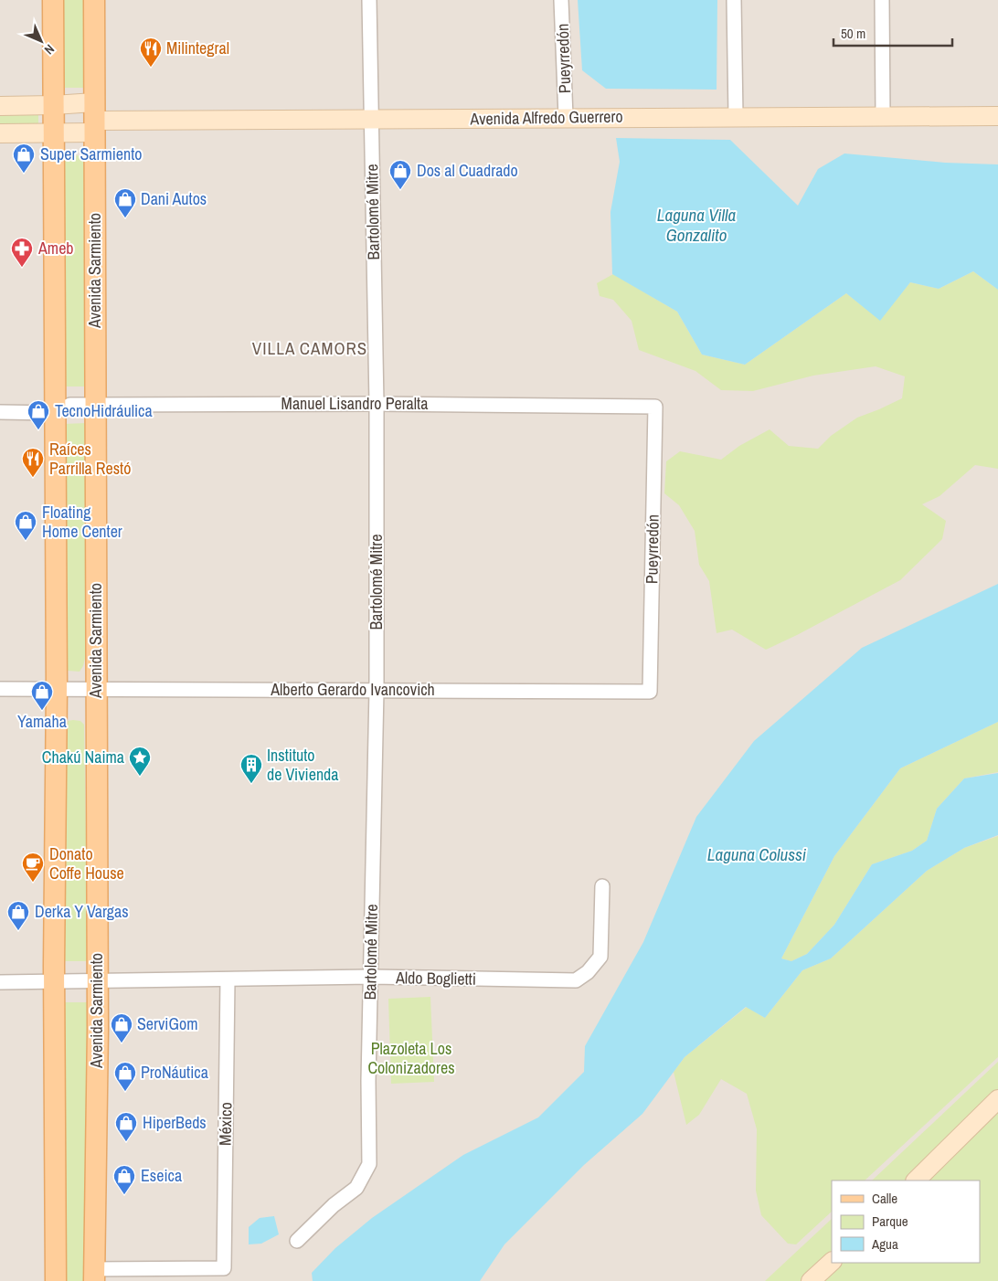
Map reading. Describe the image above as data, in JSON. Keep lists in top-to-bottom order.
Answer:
{
  "streets": {
    "main road": ["Avenida Sarmiento"],
    "street": [
      "Pueyrredón",
      "Avenida Alfredo Guerrero",
      "Bartolomé Mitre",
      "Manuel Lisandro Peralta",
      "Alberto Gerardo Ivancovich",
      "Aldo Boglietti",
      "México"
    ]
  },
  "crossings": [
    ["Pueyrredón", "Avenida Alfredo Guerrero"],
    ["Pueyrredón", "Manuel Lisandro Peralta"],
    ["Pueyrredón", "Alberto Gerardo Ivancovich"],
    ["Avenida Alfredo Guerrero", "Bartolomé Mitre"],
    ["Avenida Alfredo Guerrero", "Avenida Sarmiento"],
    ["Bartolomé Mitre", "Manuel Lisandro Peralta"],
    ["Bartolomé Mitre", "Alberto Gerardo Ivancovich"],
    ["Bartolomé Mitre", "Aldo Boglietti"],
    ["Avenida Sarmiento", "Manuel Lisandro Peralta"],
    ["Avenida Sarmiento", "Alberto Gerardo Ivancovich"],
    ["Avenida Sarmiento", "Aldo Boglietti"],
    ["Avenida Sarmiento", "México"],
    ["Aldo Boglietti", "México"]
  ],
  "districts": ["VILLA CAMORS"],
  "water": ["Laguna Villa Gonzalito", "Laguna Colussi"],
  "parks": ["Plazoleta Los Colonizadores"],
  "places": {
    "restaurant": ["Milintegral", "Raíces Parrilla Restó"],
    "shop": [
      "Super Sarmiento",
      "Dos al Cuadrado",
      "Dani Autos",
      "TecnoHidráulica",
      "Floating Home Center",
      "Yamaha",
      "Derka Y Vargas",
      "ServiGom",
      "ProNáutica",
      "HiperBeds",
      "Eseica"
    ],
    "pharmacy": ["Ameb"],
    "place": ["Chakú Naima"],
    "building": ["Instituto de Vivienda"],
    "cafe": ["Donato Coffe House"]
  },
  "legend": ["Calle", "Parque", "Agua"],
  "scale_bar": "50 m",
  "north": "bottom right"
}
